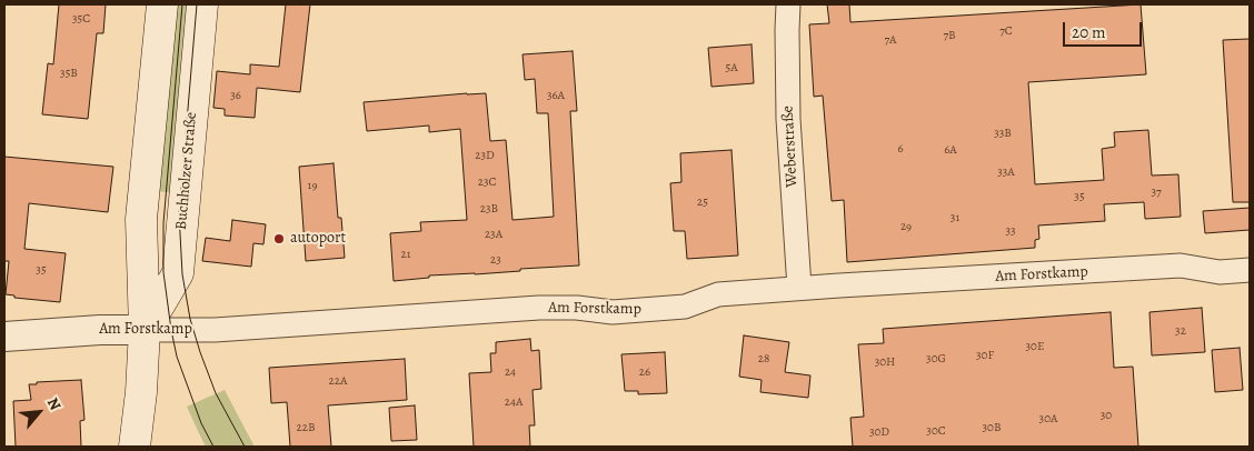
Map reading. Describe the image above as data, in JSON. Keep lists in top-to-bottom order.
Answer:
{
  "streets": {
    "main road": ["Buchholzer Straße"],
    "street": ["Weberstraße", "Am Forstkamp"]
  },
  "crossings": [
    ["Weberstraße", "Am Forstkamp"],
    ["Buchholzer Straße", "Am Forstkamp"]
  ],
  "places": ["autoport"],
  "house_numbers": [
    "35C",
    "7C",
    "7B",
    "7A",
    "5A",
    "35B",
    "36",
    "36A",
    "33B",
    "6",
    "6A",
    "23D",
    "33A",
    "23C",
    "19",
    "37",
    "35",
    "25",
    "23B",
    "31",
    "29",
    "33",
    "23A",
    "21",
    "23",
    "35",
    "32",
    "30E",
    "30F",
    "28",
    "30G",
    "30H",
    "24",
    "26",
    "22A",
    "24A",
    "30",
    "30A",
    "22B",
    "30B",
    "30C",
    "30D"
  ],
  "scale_bar": "20 m",
  "north": "top right"
}
